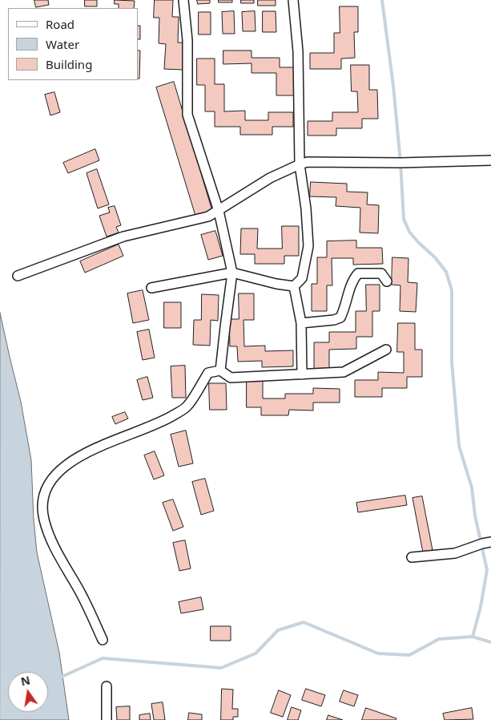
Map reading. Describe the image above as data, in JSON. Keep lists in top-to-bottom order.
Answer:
{
  "legend": ["Road", "Water", "Building"],
  "north": "top"
}
